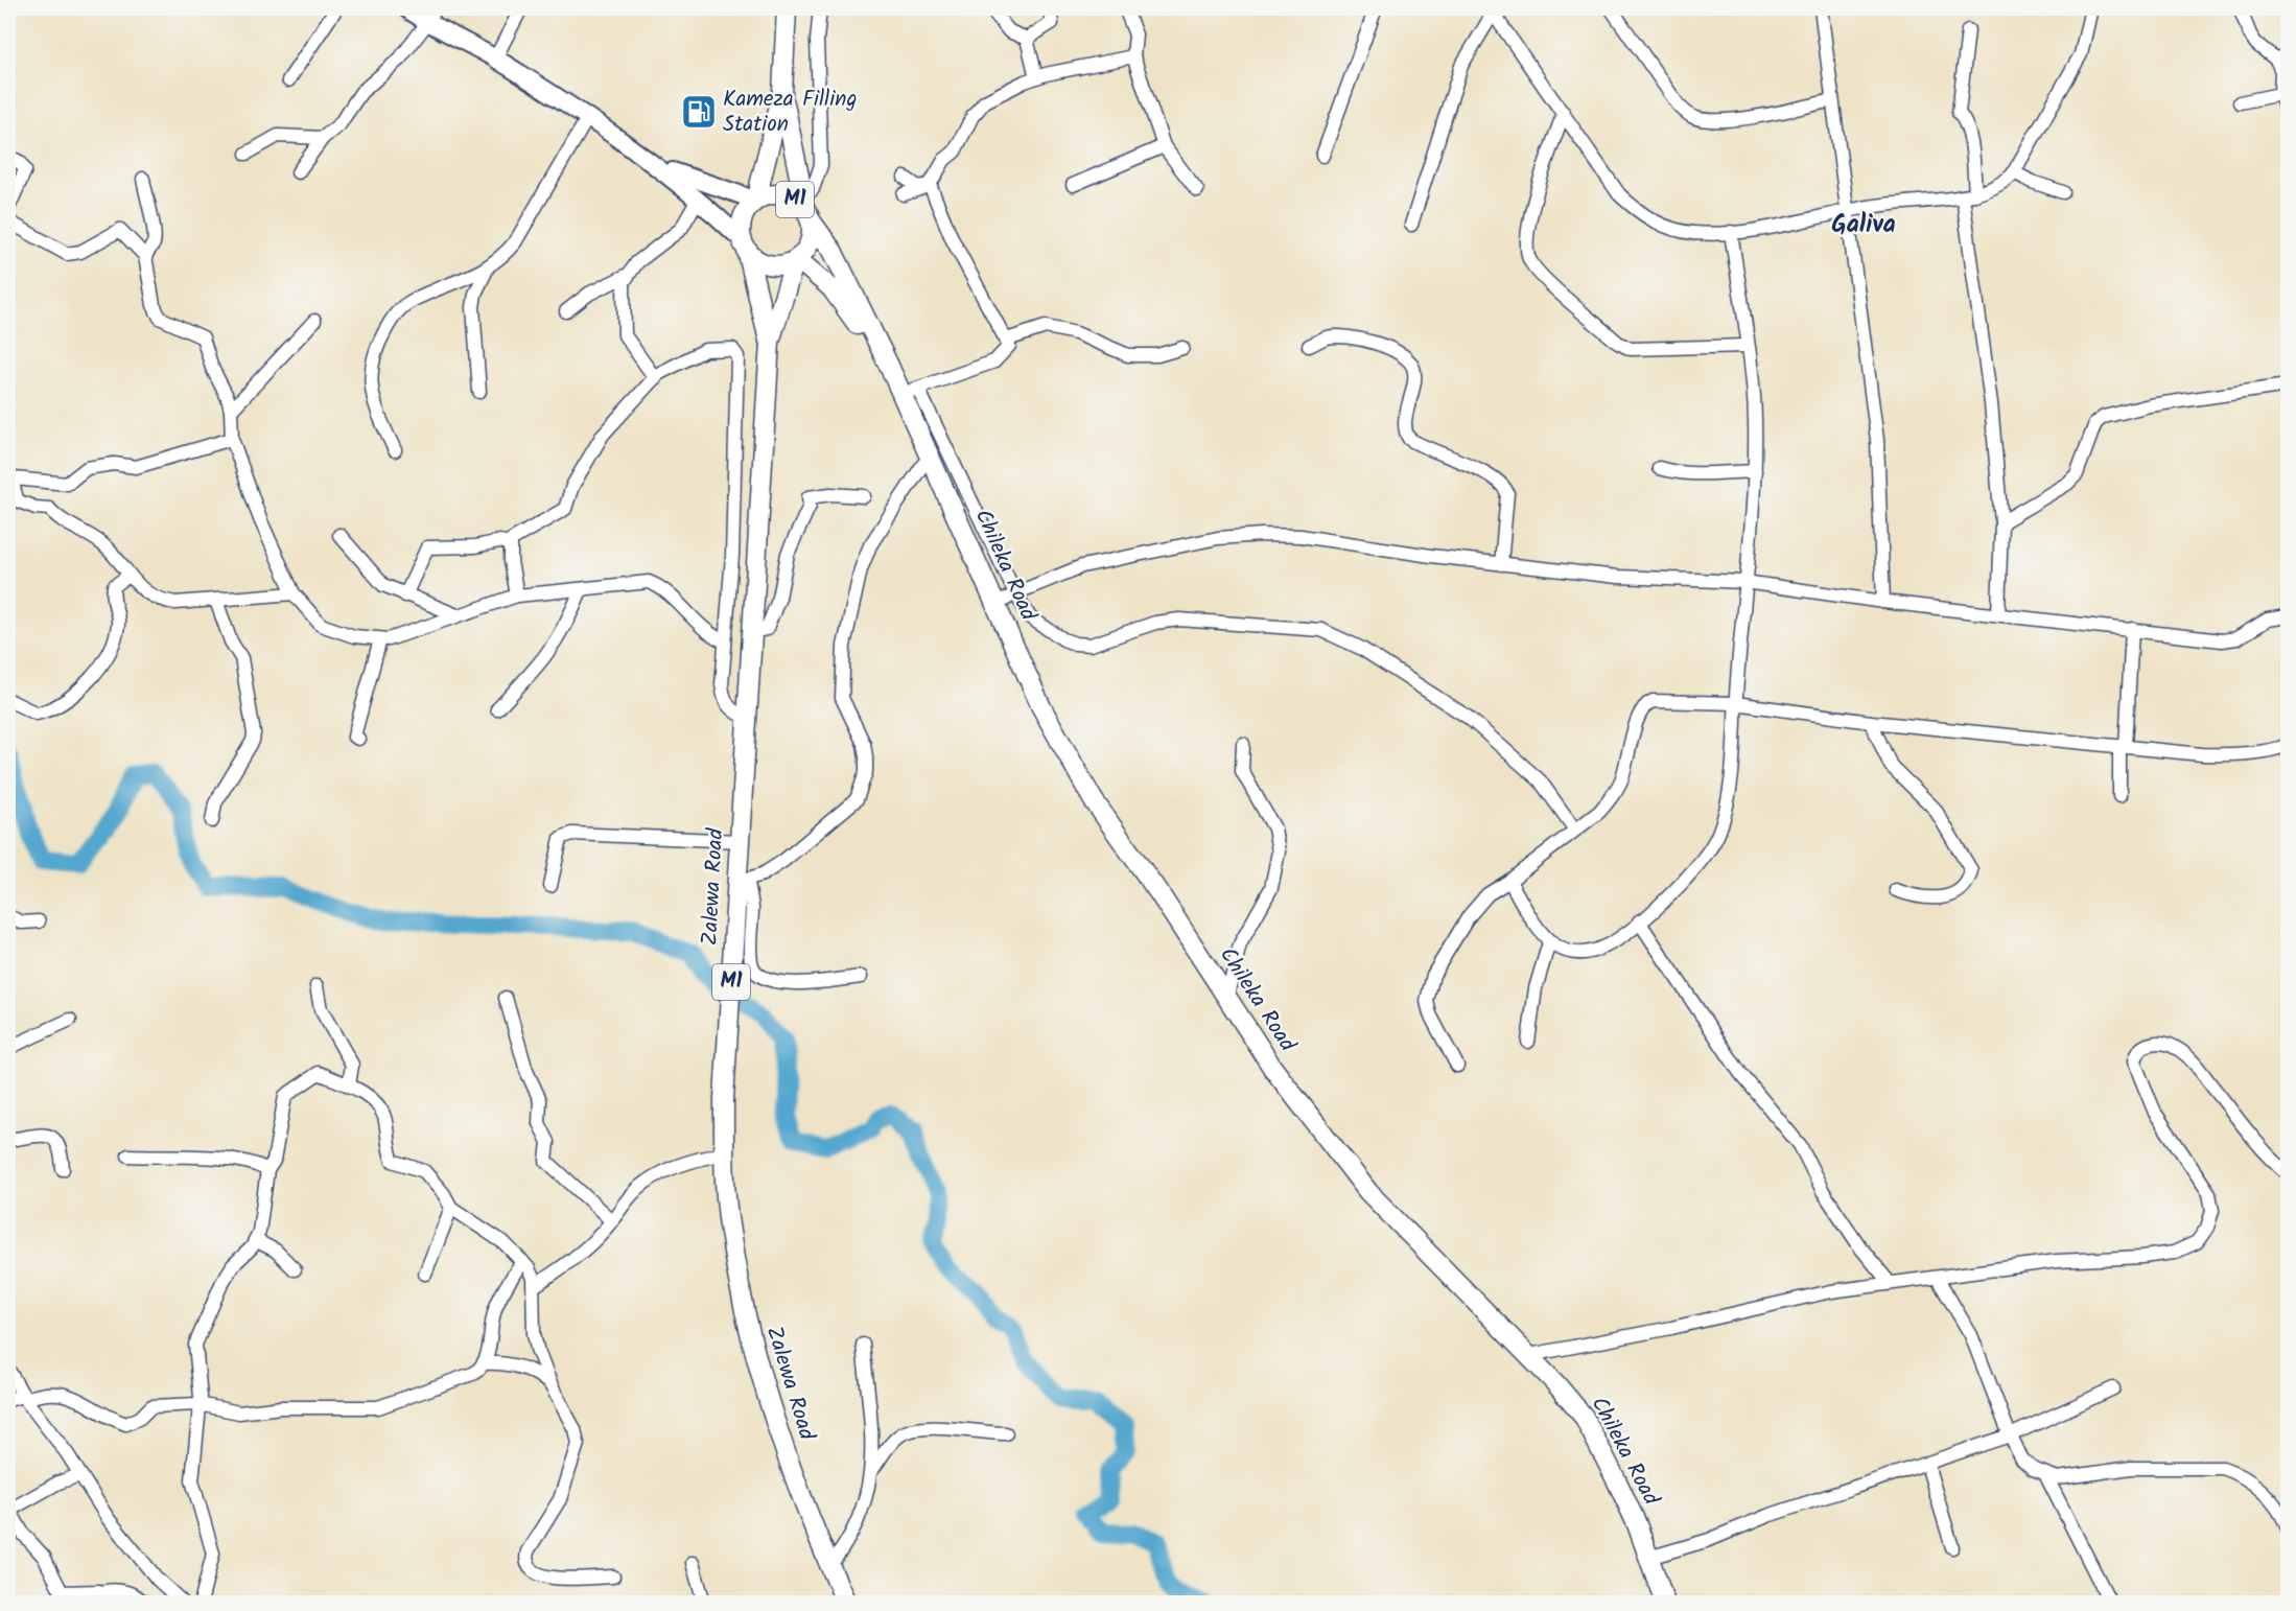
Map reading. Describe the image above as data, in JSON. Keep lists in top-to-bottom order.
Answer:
{
  "streets": {
    "highway": ["M1", "Chileka Road", "Zalewa Road"]
  },
  "crossings": [
    ["M1", "Chileka Road"],
    ["M1", "Zalewa Road"],
    ["Chileka Road", "Zalewa Road"]
  ],
  "districts": ["Galiva"],
  "places": {
    "fuel station": ["Kameza Filling Station"]
  }
}
